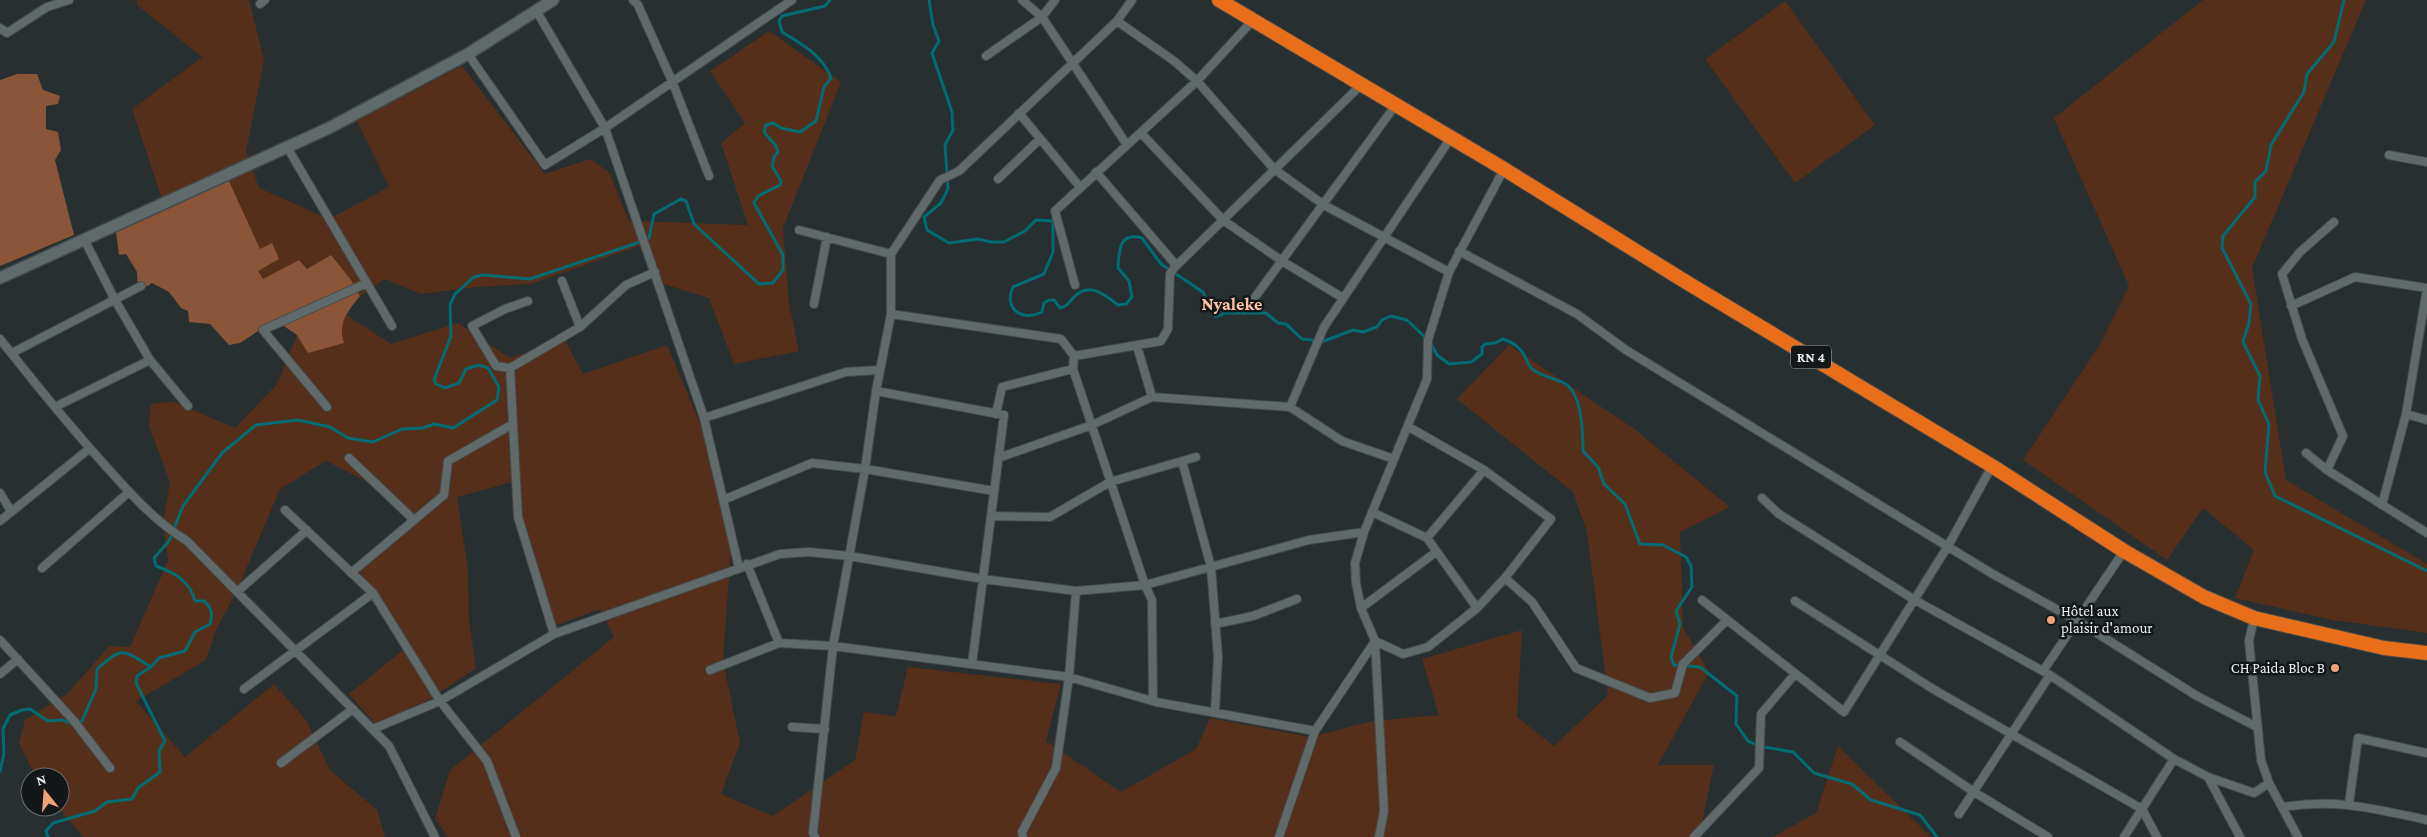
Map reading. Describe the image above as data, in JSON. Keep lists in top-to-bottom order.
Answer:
{
  "streets": {
    "highway": ["RN 4"]
  },
  "districts": ["Nyaleke"],
  "places": ["Hôtel aux plaisir d'amour", "CH Paida Bloc B"],
  "north": "top"
}
